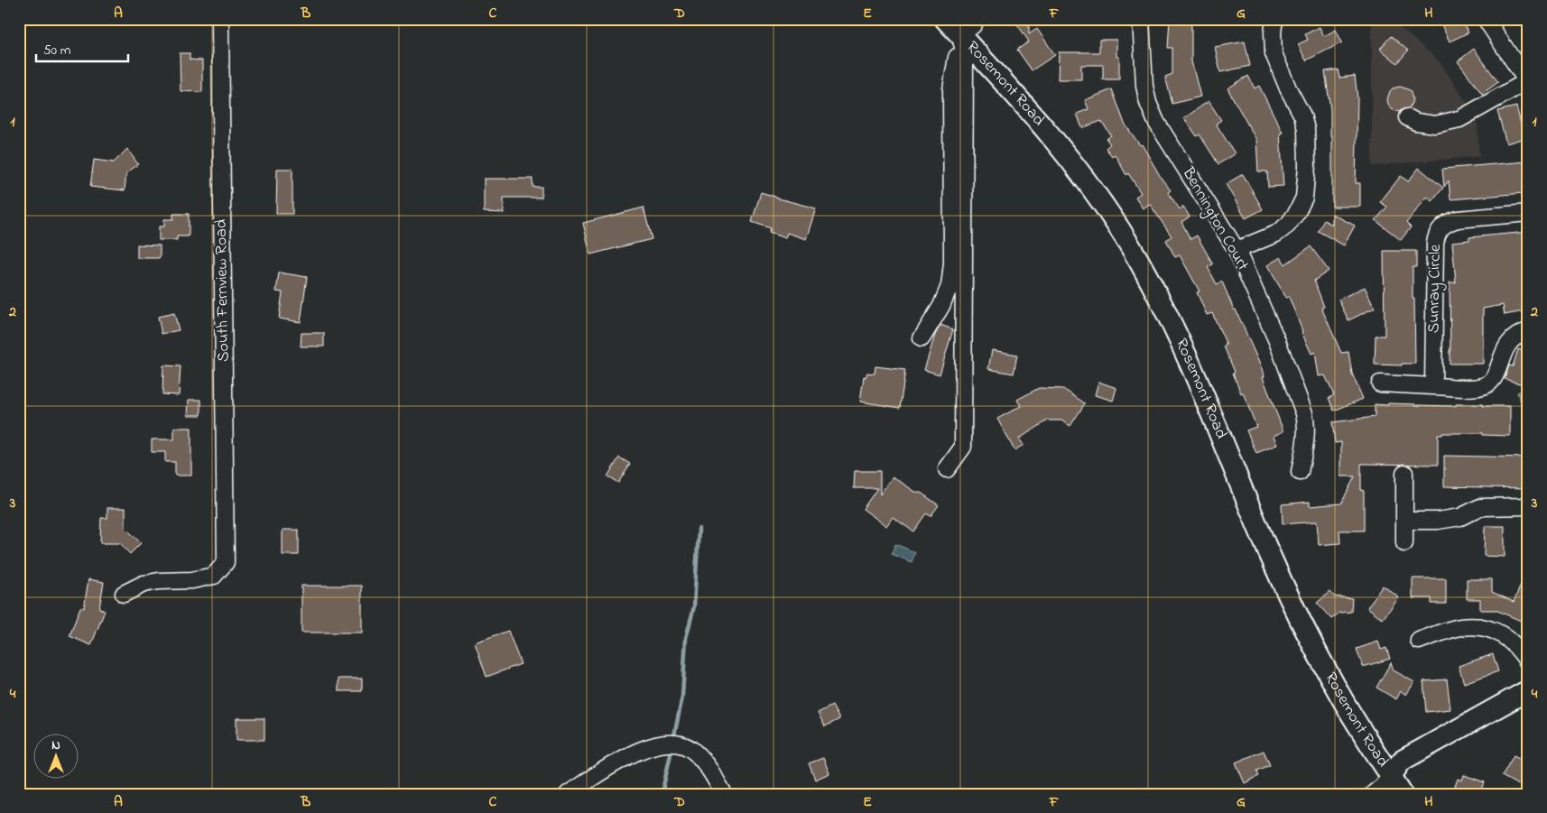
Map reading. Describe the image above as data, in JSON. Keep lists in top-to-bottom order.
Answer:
{
  "streets": {
    "main road": ["Rosemont Road"],
    "street": ["Bennington Court", "Sunray Circle", "South Fernview Road"]
  },
  "scale_bar": "50 m",
  "north": "top",
  "grid": {
    "columns": [
      "A",
      "B",
      "C",
      "D",
      "E",
      "F",
      "G",
      "H"
    ],
    "rows": [
      "1",
      "2",
      "3",
      "4"
    ]
  }
}
